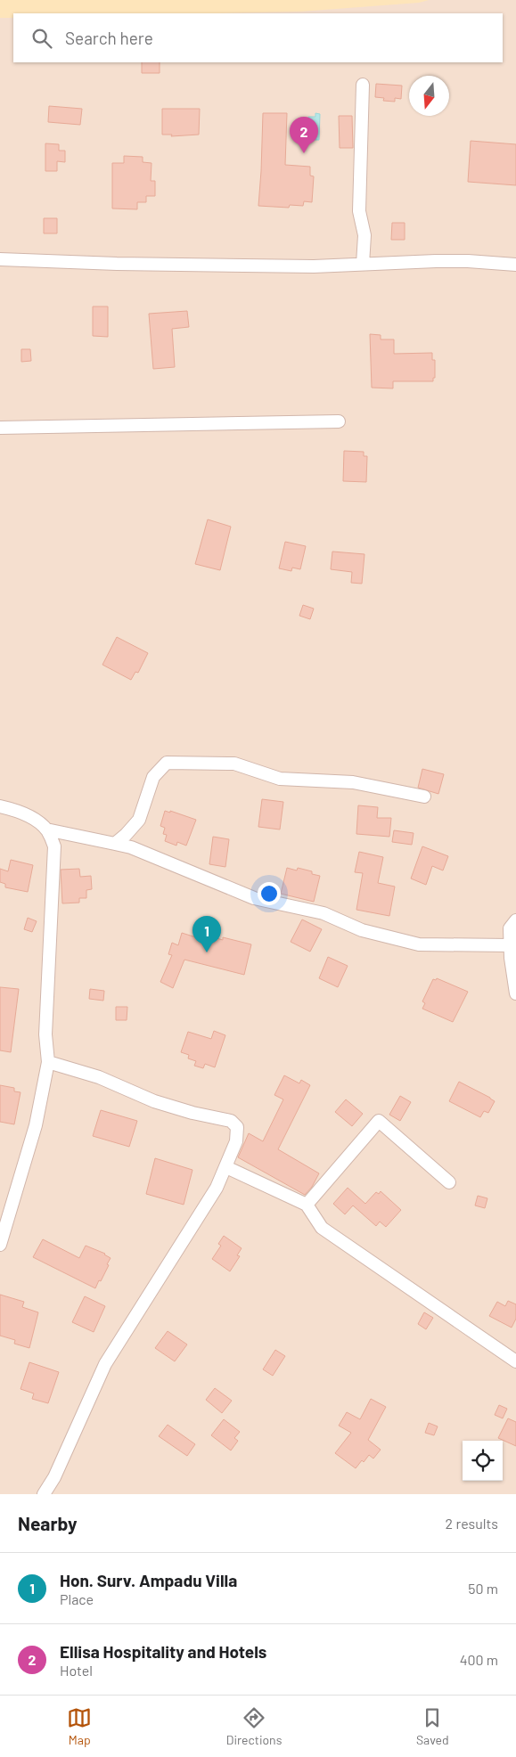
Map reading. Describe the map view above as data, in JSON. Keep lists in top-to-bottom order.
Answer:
{
  "north": "bottom",
  "page": {
    "search": "Search here",
    "pins": ["2", "1"],
    "heading": ["Nearby", "2 results"],
    "list": [
      {
        "mark": "1",
        "name": "Hon. Surv. Ampadu Villa",
        "note": "Place",
        "value": "50 m"
      },
      {
        "mark": "2",
        "name": "Ellisa Hospitality and Hotels",
        "note": "Hotel",
        "value": "400 m"
      }
    ],
    "nav": ["Map", "Directions", "Saved"]
  }
}
